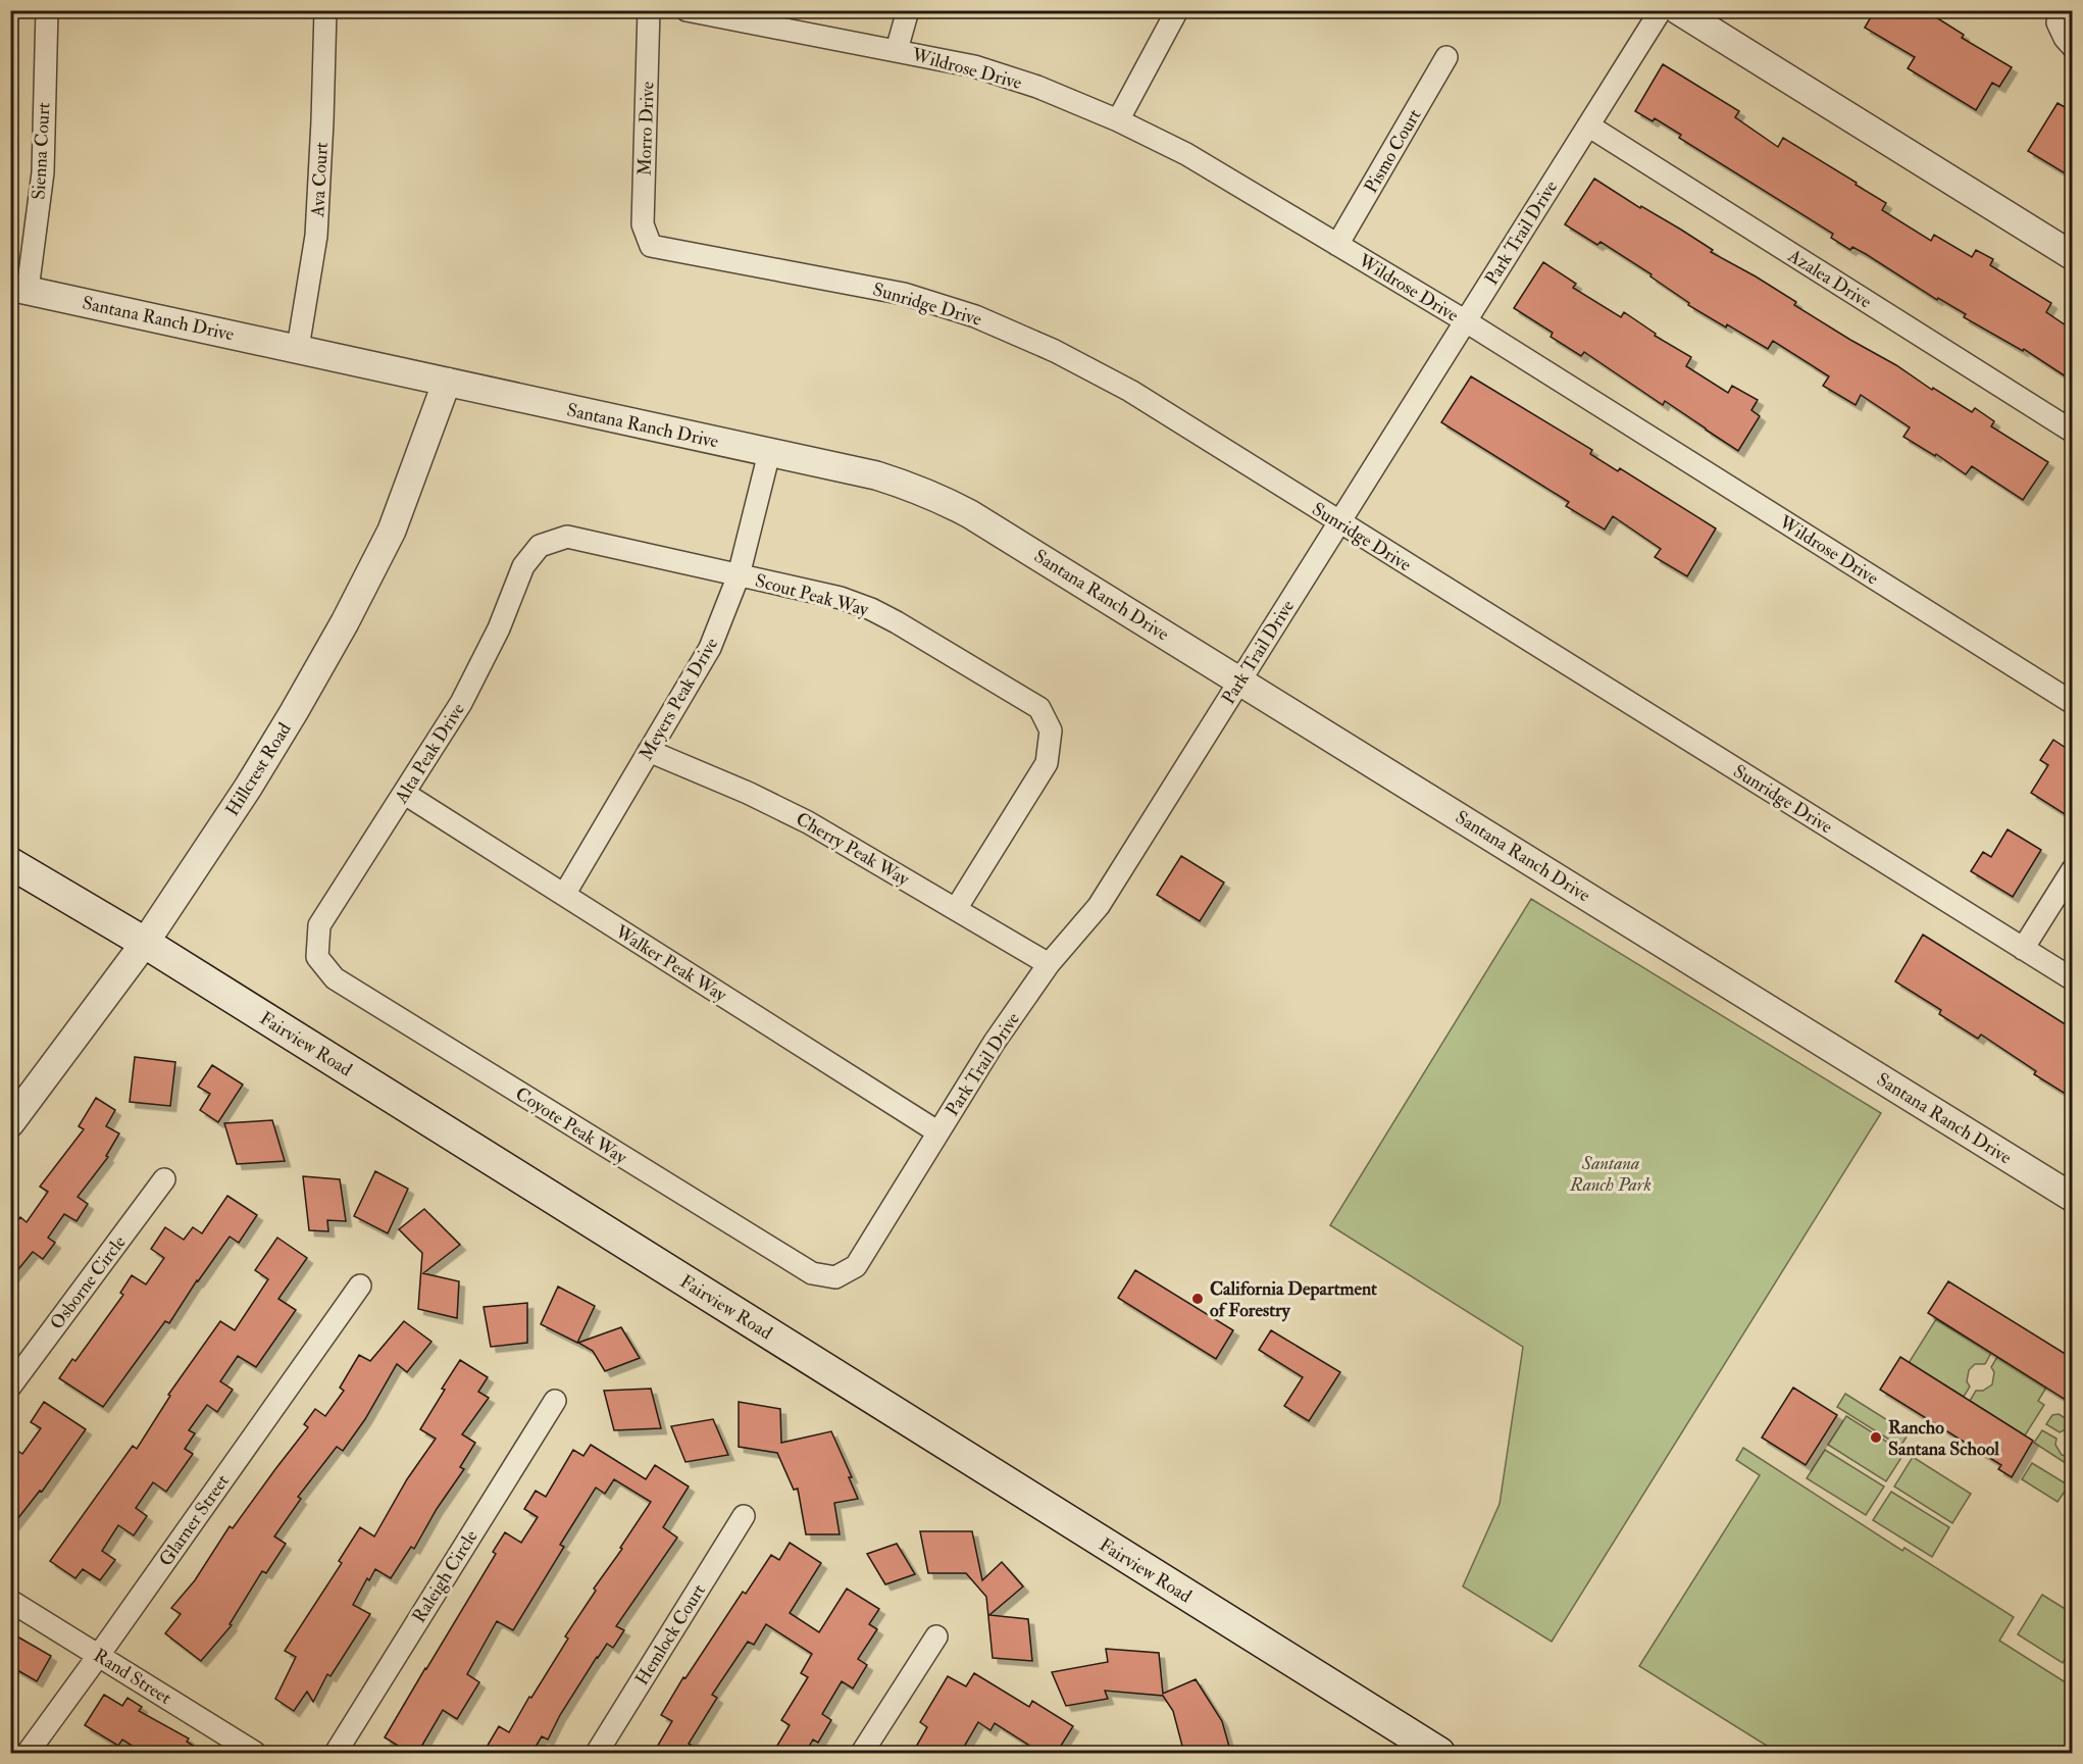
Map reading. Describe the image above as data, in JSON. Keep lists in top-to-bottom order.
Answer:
{
  "streets": {
    "main road": ["Fairview Road"],
    "street": [
      "Wildrose Drive",
      "Morro Drive",
      "Sienna Court",
      "Pismo Court",
      "Ava Court",
      "Park Trail Drive",
      "Azalea Drive",
      "Sunridge Drive",
      "Santana Ranch Drive",
      "Scout Peak Way",
      "Meyers Peak Drive",
      "Alta Peak Drive",
      "Hillcrest Road",
      "Cherry Peak Way",
      "Walker Peak Way",
      "Coyote Peak Way",
      "Osborne Circle",
      "Glarner Street",
      "Raleigh Circle",
      "Hemlock Court",
      "Rand Street"
    ]
  },
  "crossings": [
    ["Wildrose Drive", "Pismo Court"],
    ["Wildrose Drive", "Park Trail Drive"],
    ["Morro Drive", "Sunridge Drive"],
    ["Sienna Court", "Santana Ranch Drive"],
    ["Ava Court", "Santana Ranch Drive"],
    ["Park Trail Drive", "Azalea Drive"],
    ["Park Trail Drive", "Sunridge Drive"],
    ["Park Trail Drive", "Santana Ranch Drive"],
    ["Park Trail Drive", "Cherry Peak Way"],
    ["Park Trail Drive", "Walker Peak Way"],
    ["Park Trail Drive", "Coyote Peak Way"],
    ["Santana Ranch Drive", "Meyers Peak Drive"],
    ["Santana Ranch Drive", "Hillcrest Road"],
    ["Scout Peak Way", "Meyers Peak Drive"],
    ["Scout Peak Way", "Alta Peak Drive"],
    ["Scout Peak Way", "Cherry Peak Way"],
    ["Meyers Peak Drive", "Cherry Peak Way"],
    ["Meyers Peak Drive", "Walker Peak Way"],
    ["Alta Peak Drive", "Walker Peak Way"],
    ["Alta Peak Drive", "Coyote Peak Way"],
    ["Hillcrest Road", "Fairview Road"],
    ["Glarner Street", "Rand Street"]
  ],
  "parks": ["Santana Ranch Park"],
  "places": ["California Department of Forestry", "Rancho Santana School"]
}
